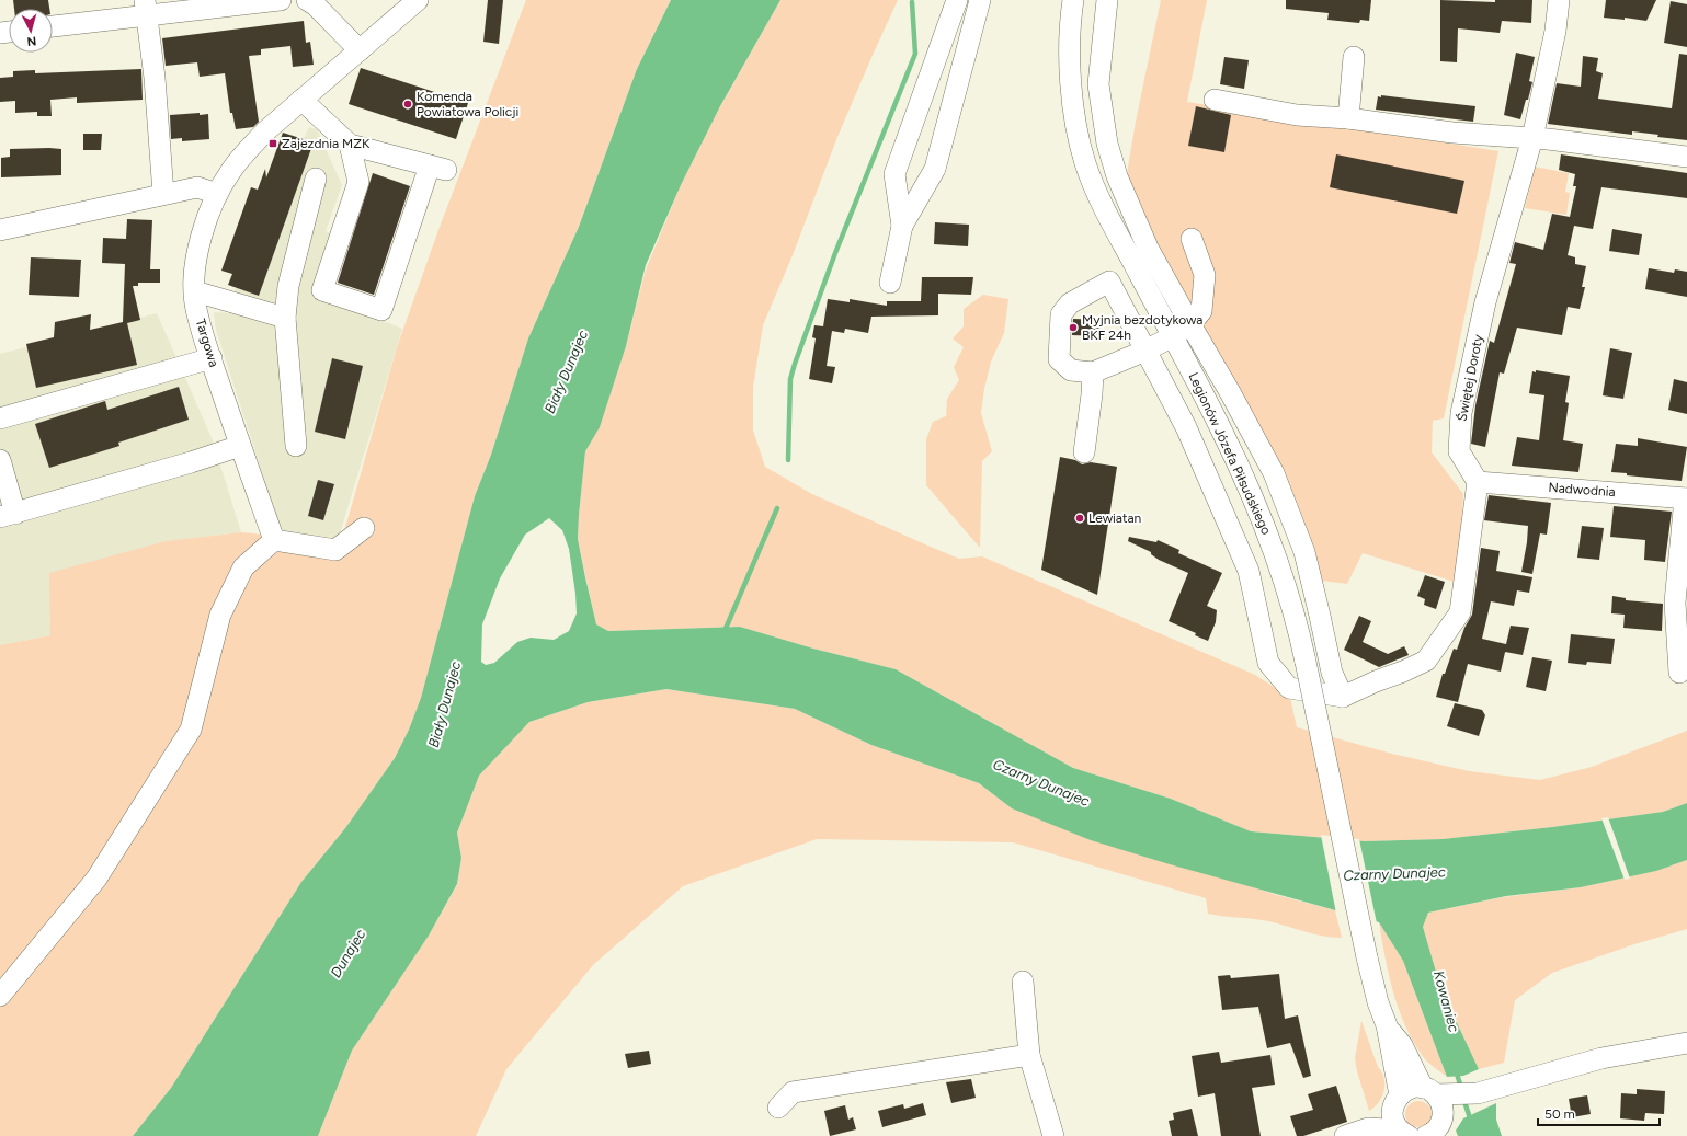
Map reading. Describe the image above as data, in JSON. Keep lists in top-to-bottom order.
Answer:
{
  "streets": {
    "street": [
      "Targowa",
      "Świętej Doroty",
      "Legionów Józefa Piłsudskiego",
      "Nadwodnia"
    ]
  },
  "crossings": [
    ["Świętej Doroty", "Nadwodnia"]
  ],
  "water": [
    "Biały Dunajec",
    "Czarny Dunajec",
    "Dunajec",
    "Kowaniec"
  ],
  "places": {
    "other": ["Komenda Powiatowa Policji", "Myjnia bezdotykowa BKF 24h", "Lewiatan"],
    "transit": ["Zajezdnia MZK"]
  },
  "scale_bar": "50 m",
  "north": "bottom"
}
